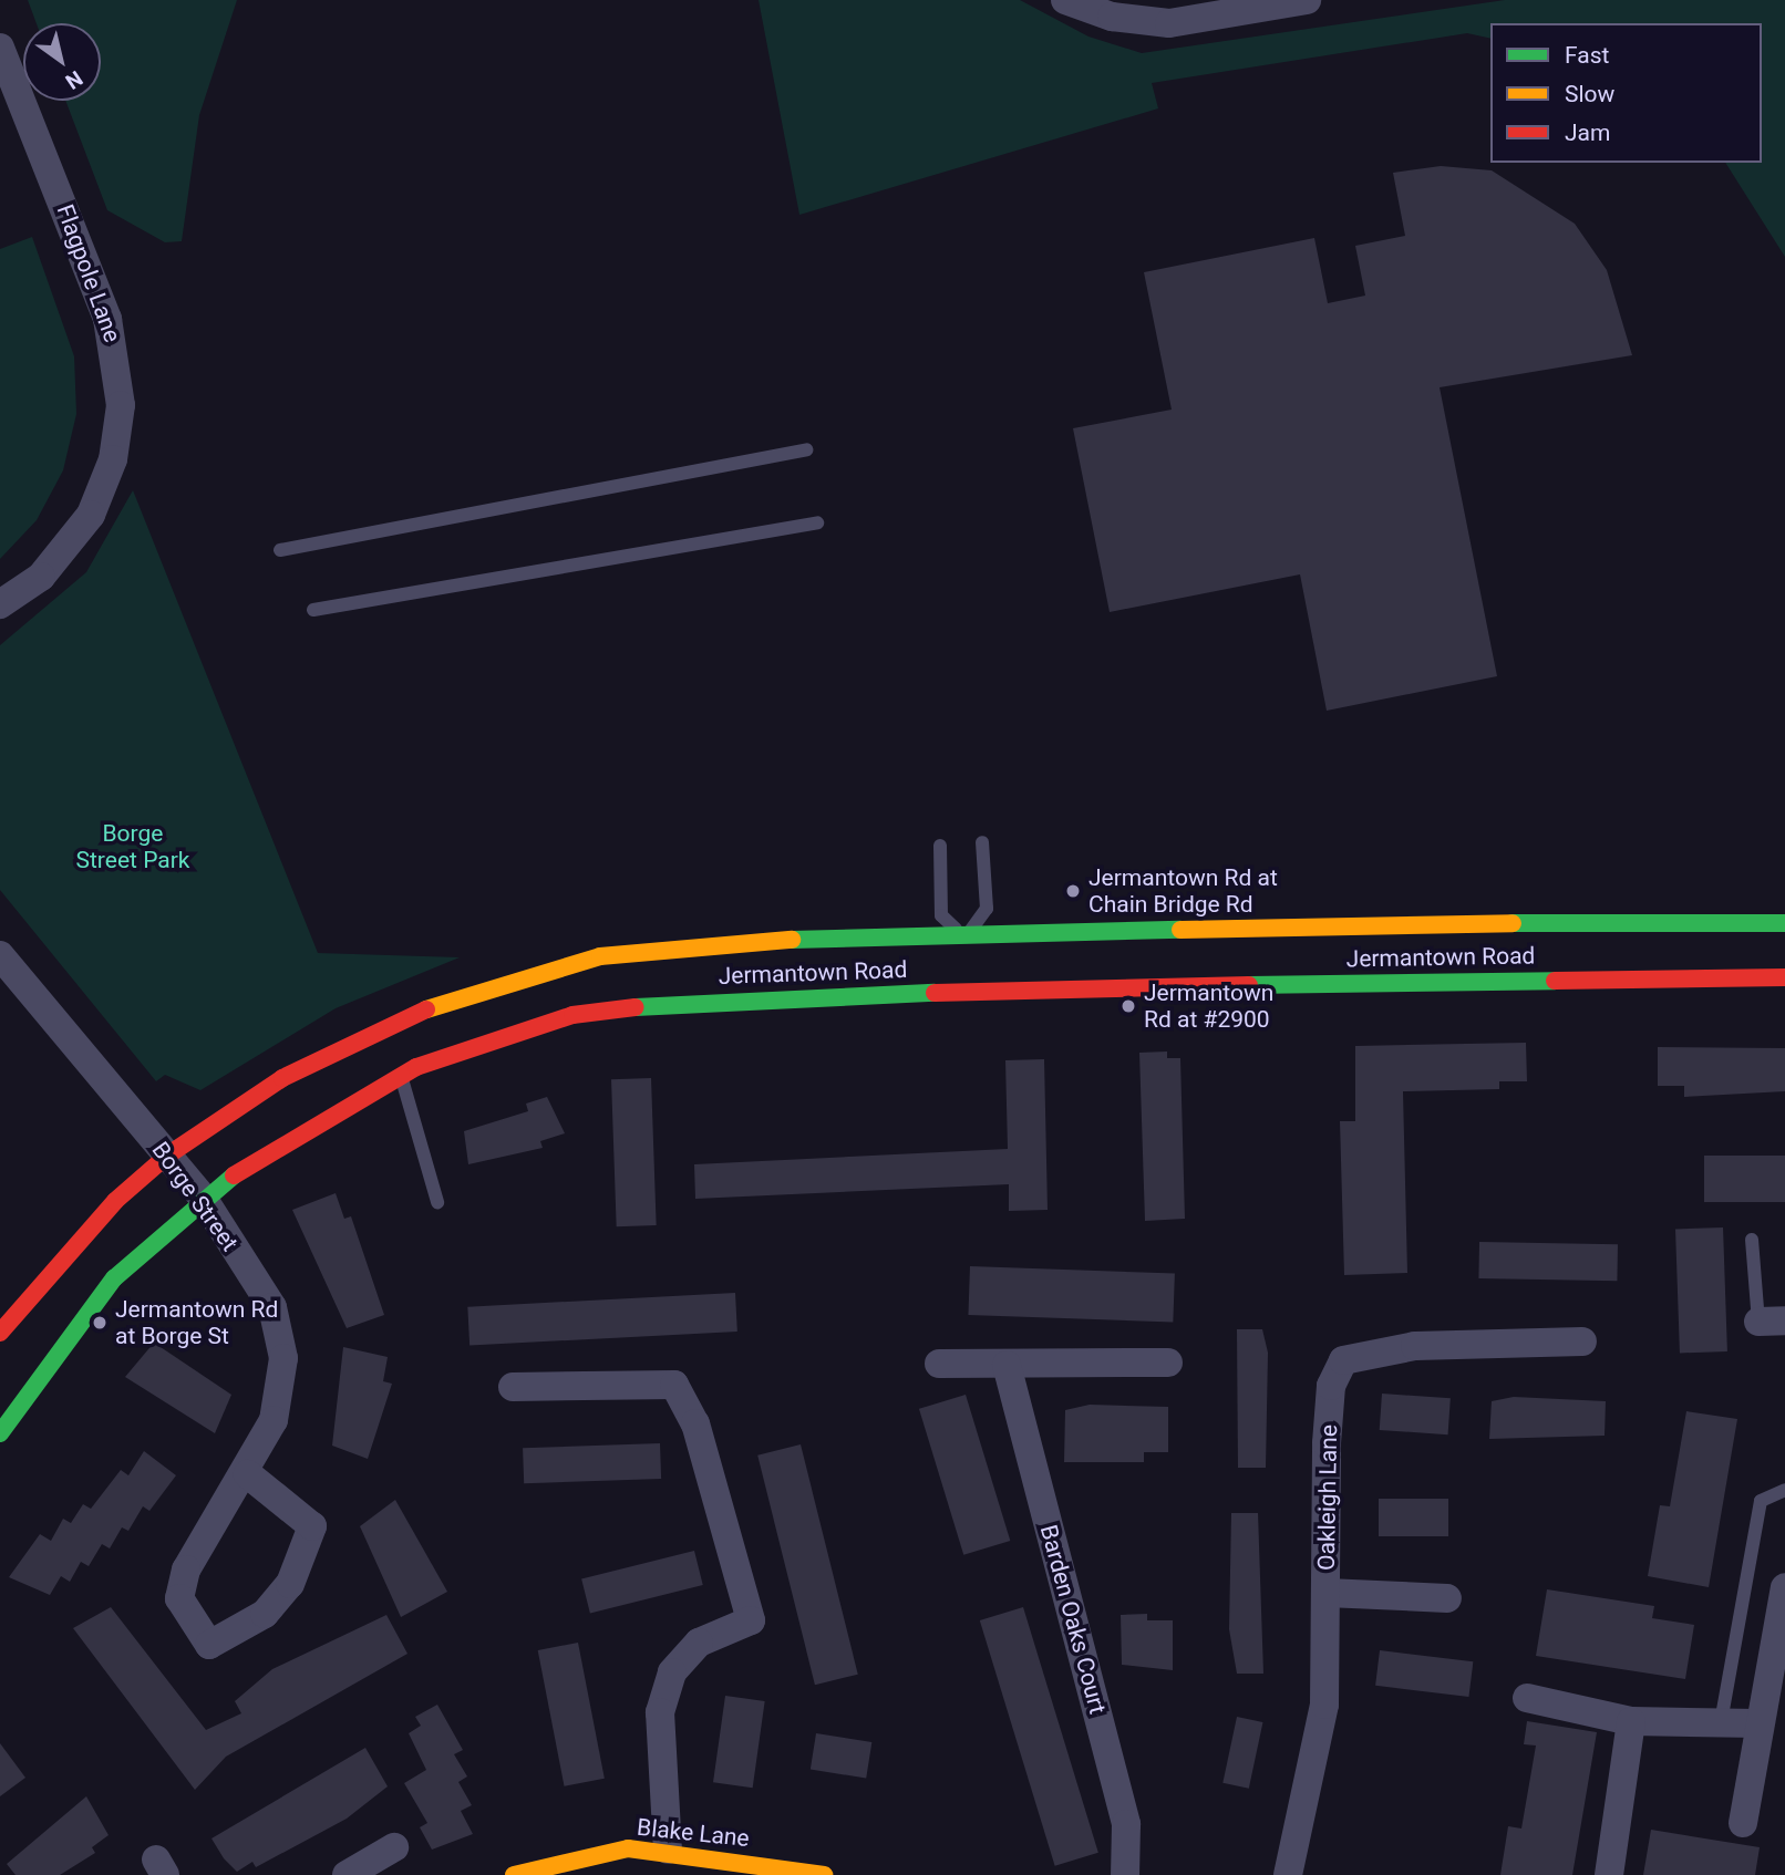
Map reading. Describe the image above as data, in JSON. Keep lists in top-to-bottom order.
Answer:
{
  "streets": {
    "main road": ["Jermantown Road", "Blake Lane"],
    "street": [
      "Flagpole Lane",
      "Borge Street",
      "Oakleigh Lane",
      "Barden Oaks Court"
    ]
  },
  "crossings": [
    ["Jermantown Road", "Borge Street"]
  ],
  "parks": ["Borge Street Park"],
  "places": ["Jermantown Rd at Chain Bridge Rd", "Jermantown Rd at #2900", "Jermantown Rd at Borge St"],
  "legend": ["Fast", "Slow", "Jam"],
  "north": "bottom right"
}
